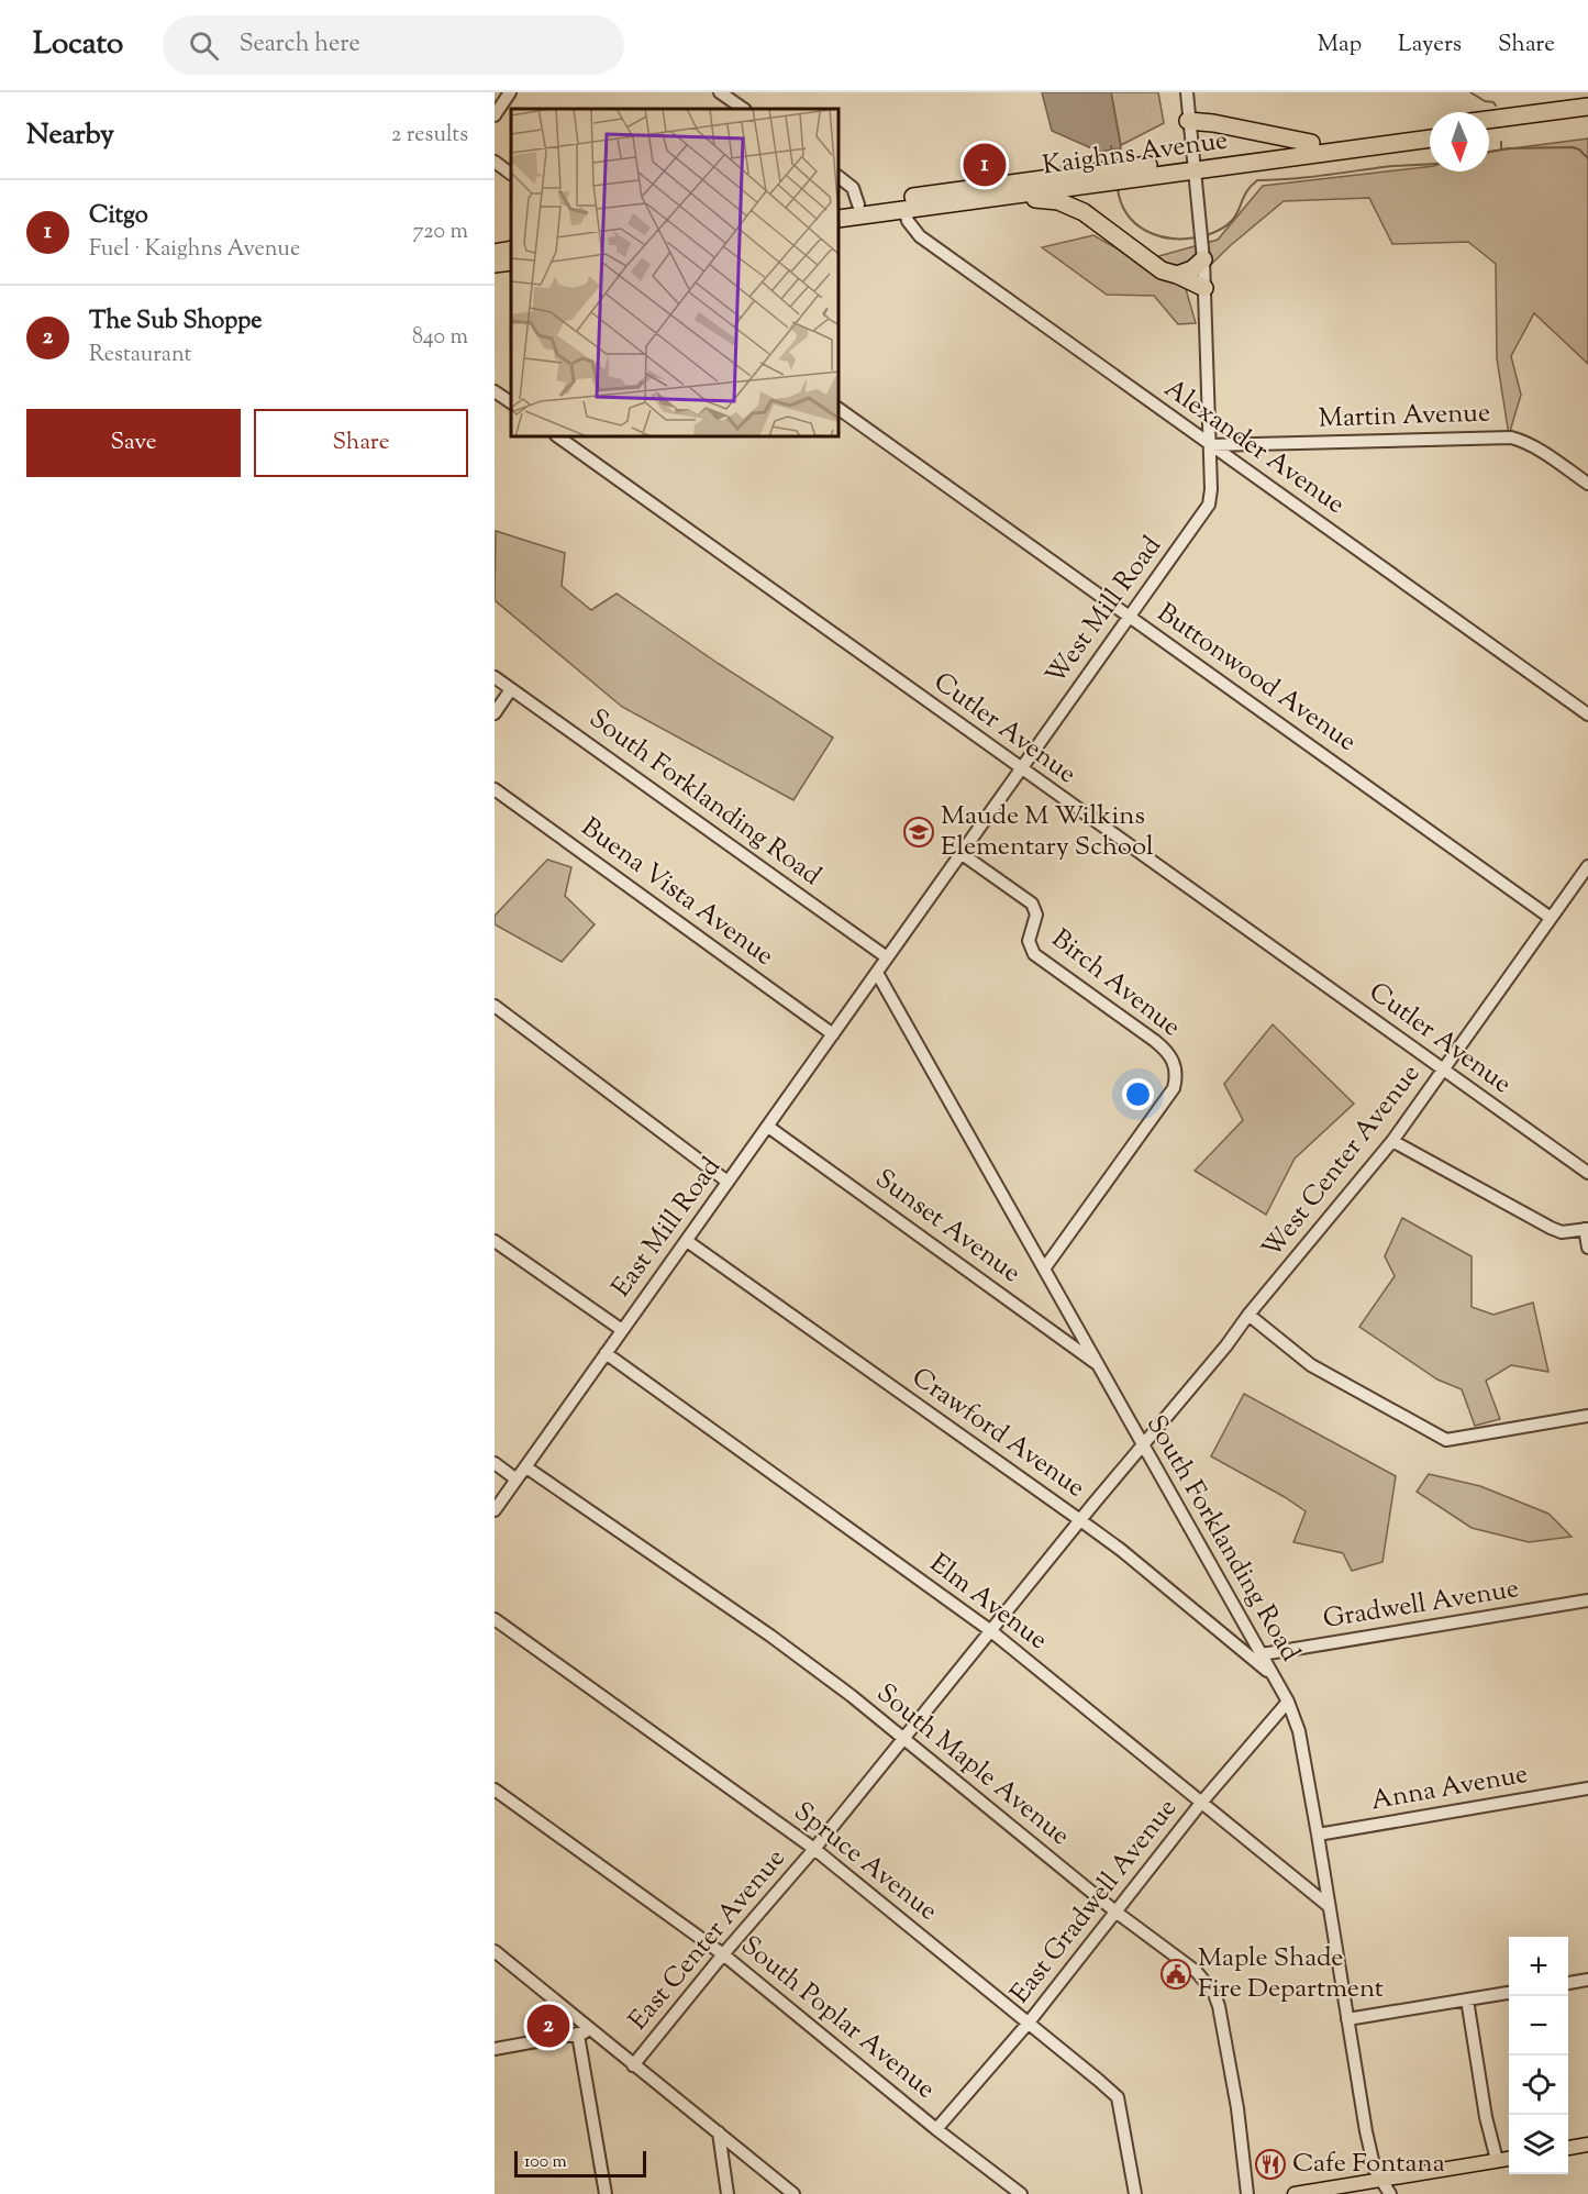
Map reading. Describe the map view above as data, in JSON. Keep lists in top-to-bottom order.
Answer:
{
  "streets": {
    "highway": ["Kaighns Avenue"],
    "street": [
      "Martin Avenue",
      "Alexander Avenue",
      "West Mill Road",
      "Buttonwood Avenue",
      "Cutler Avenue",
      "South Forklanding Road",
      "Buena Vista Avenue",
      "Birch Avenue",
      "West Center Avenue",
      "Sunset Avenue",
      "East Mill Road",
      "Crawford Avenue",
      "Elm Avenue",
      "Gradwell Avenue",
      "South Maple Avenue",
      "Anna Avenue",
      "Spruce Avenue",
      "East Gradwell Avenue",
      "East Center Avenue",
      "South Poplar Avenue"
    ]
  },
  "crossings": [
    ["Kaighns Avenue", "Alexander Avenue"],
    ["Kaighns Avenue", "West Mill Road"],
    ["Martin Avenue", "Alexander Avenue"],
    ["Martin Avenue", "West Mill Road"],
    ["Alexander Avenue", "West Mill Road"],
    ["West Mill Road", "Buttonwood Avenue"],
    ["West Mill Road", "Cutler Avenue"],
    ["West Mill Road", "South Forklanding Road"],
    ["West Mill Road", "Birch Avenue"],
    ["West Mill Road", "East Mill Road"],
    ["Buttonwood Avenue", "West Center Avenue"],
    ["Cutler Avenue", "West Center Avenue"],
    ["South Forklanding Road", "Birch Avenue"],
    ["South Forklanding Road", "West Center Avenue"],
    ["South Forklanding Road", "Sunset Avenue"],
    ["South Forklanding Road", "East Mill Road"],
    ["South Forklanding Road", "Crawford Avenue"],
    ["South Forklanding Road", "Elm Avenue"],
    ["South Forklanding Road", "Gradwell Avenue"],
    ["South Forklanding Road", "Anna Avenue"],
    ["South Forklanding Road", "East Gradwell Avenue"],
    ["South Forklanding Road", "East Center Avenue"],
    ["Buena Vista Avenue", "East Mill Road"],
    ["West Center Avenue", "East Center Avenue"],
    ["Sunset Avenue", "East Mill Road"],
    ["East Mill Road", "Crawford Avenue"],
    ["East Mill Road", "Elm Avenue"],
    ["East Mill Road", "South Maple Avenue"],
    ["Crawford Avenue", "East Center Avenue"],
    ["Elm Avenue", "East Gradwell Avenue"],
    ["Elm Avenue", "East Center Avenue"],
    ["South Maple Avenue", "East Gradwell Avenue"],
    ["South Maple Avenue", "East Center Avenue"],
    ["Spruce Avenue", "East Gradwell Avenue"],
    ["Spruce Avenue", "East Center Avenue"],
    ["East Gradwell Avenue", "South Poplar Avenue"],
    ["East Center Avenue", "South Poplar Avenue"]
  ],
  "places": {
    "school or university": ["Maude M Wilkins Elementary School"],
    "public building": ["Maple Shade Fire Department"],
    "restaurant": ["Cafe Fontana"]
  },
  "scale_bar": "100 m",
  "north": "bottom",
  "page": {
    "header": "Locato",
    "search": "Search here",
    "nav": ["Map", "Layers", "Share"],
    "heading": ["Nearby", "2 results"],
    "pins": ["1", "2"],
    "list": [
      {
        "mark": "1",
        "name": "Citgo",
        "note": "Fuel · Kaighns Avenue",
        "value": "720 m"
      },
      {
        "mark": "2",
        "name": "The Sub Shoppe",
        "note": "Restaurant",
        "value": "840 m"
      }
    ],
    "buttons": ["Save", "Share"],
    "map_buttons": ["+", "−"],
    "scale": "100 m"
  }
}
